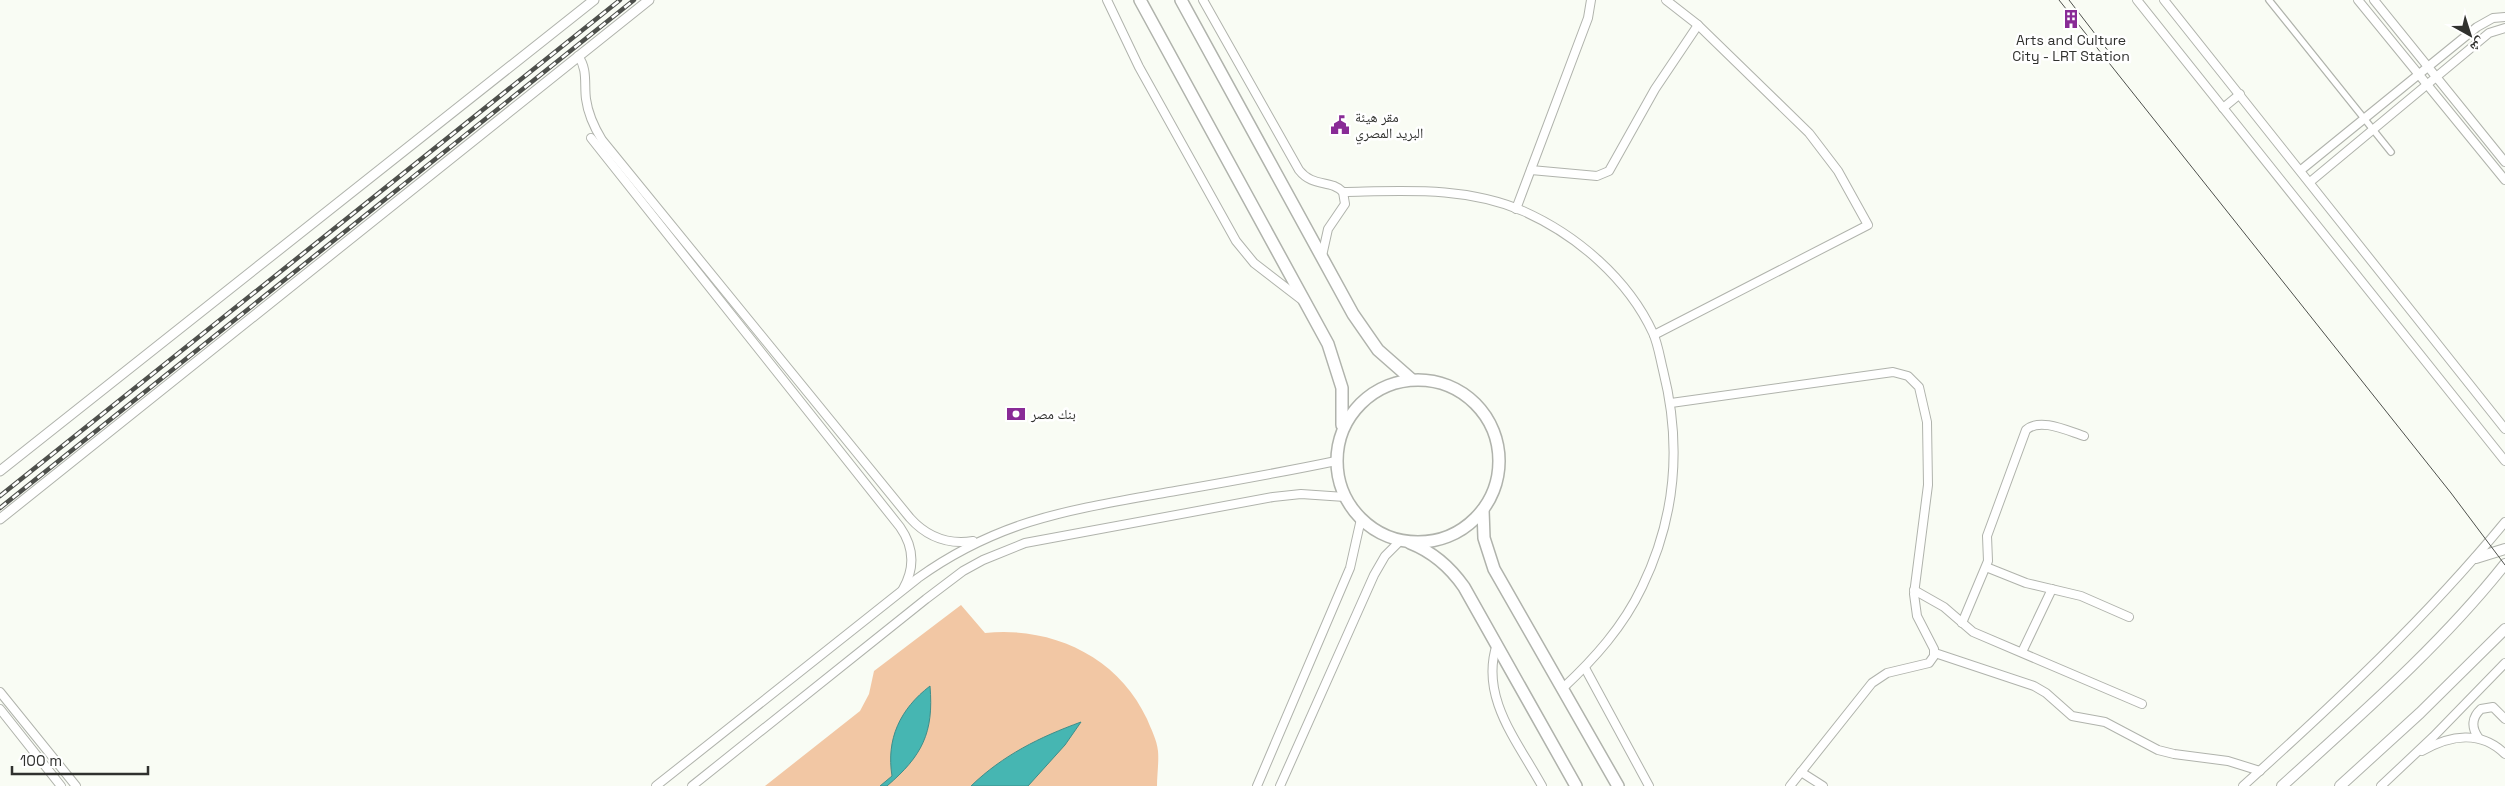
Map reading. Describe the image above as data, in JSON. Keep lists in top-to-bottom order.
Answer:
{
  "places": {
    "building": ["Arts and Culture City - LRT Station"],
    "public building": ["مقر هيئة البريد المصري"],
    "bank": ["بنك مصر"]
  },
  "scale_bar": "100 m",
  "north": "bottom right"
}
